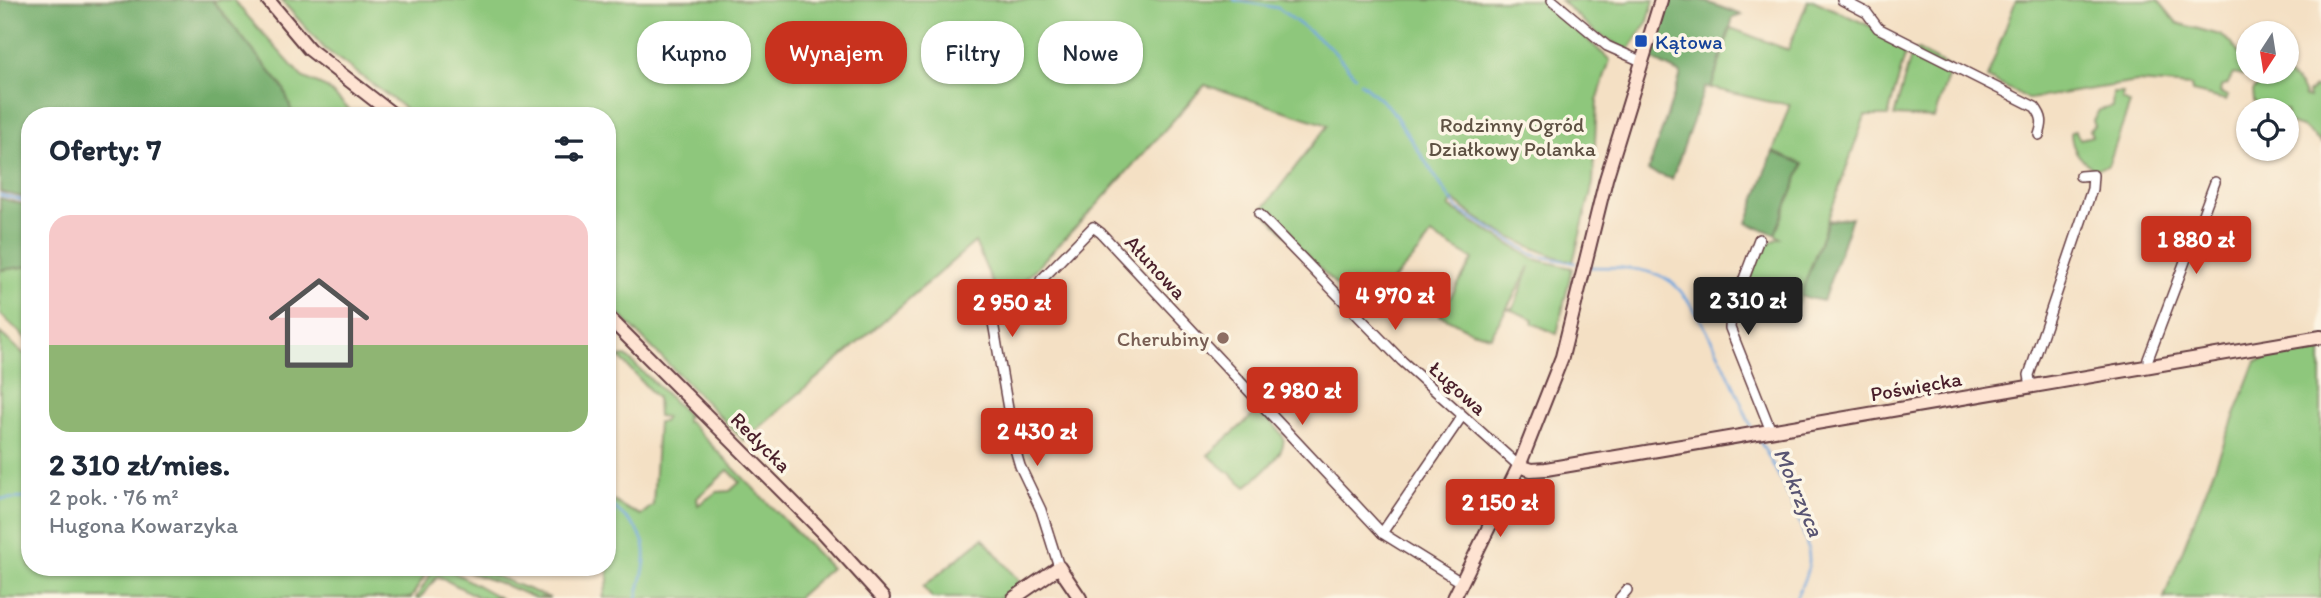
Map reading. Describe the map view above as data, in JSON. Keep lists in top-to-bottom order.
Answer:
{
  "streets": {
    "street": [
      "Ałunowa",
      "Poświęcka",
      "Ługowa",
      "Redycka"
    ]
  },
  "crossings": [
    ["Poświęcka", "Ługowa"]
  ],
  "water": ["Mokrzyca"],
  "parks": ["Rodzinny Ogród Działkowy Polanka"],
  "places": {
    "transit": ["Kątowa"],
    "other": ["Cherubiny"]
  },
  "north": "bottom",
  "page": {
    "chip": [
      "Kupno",
      "Wynajem",
      "Filtry",
      "Nowe"
    ],
    "heading": "Oferty: 7",
    "list": [
      {
        "name": "2 310 zł/mies.",
        "note": "2 pok. · 76 m² · Hugona Kowarzyka"
      }
    ],
    "price": [
      "1 880 zł",
      "4 970 zł",
      "2 310 zł",
      "2 950 zł",
      "2 980 zł",
      "2 430 zł",
      "2 150 zł"
    ]
  }
}
